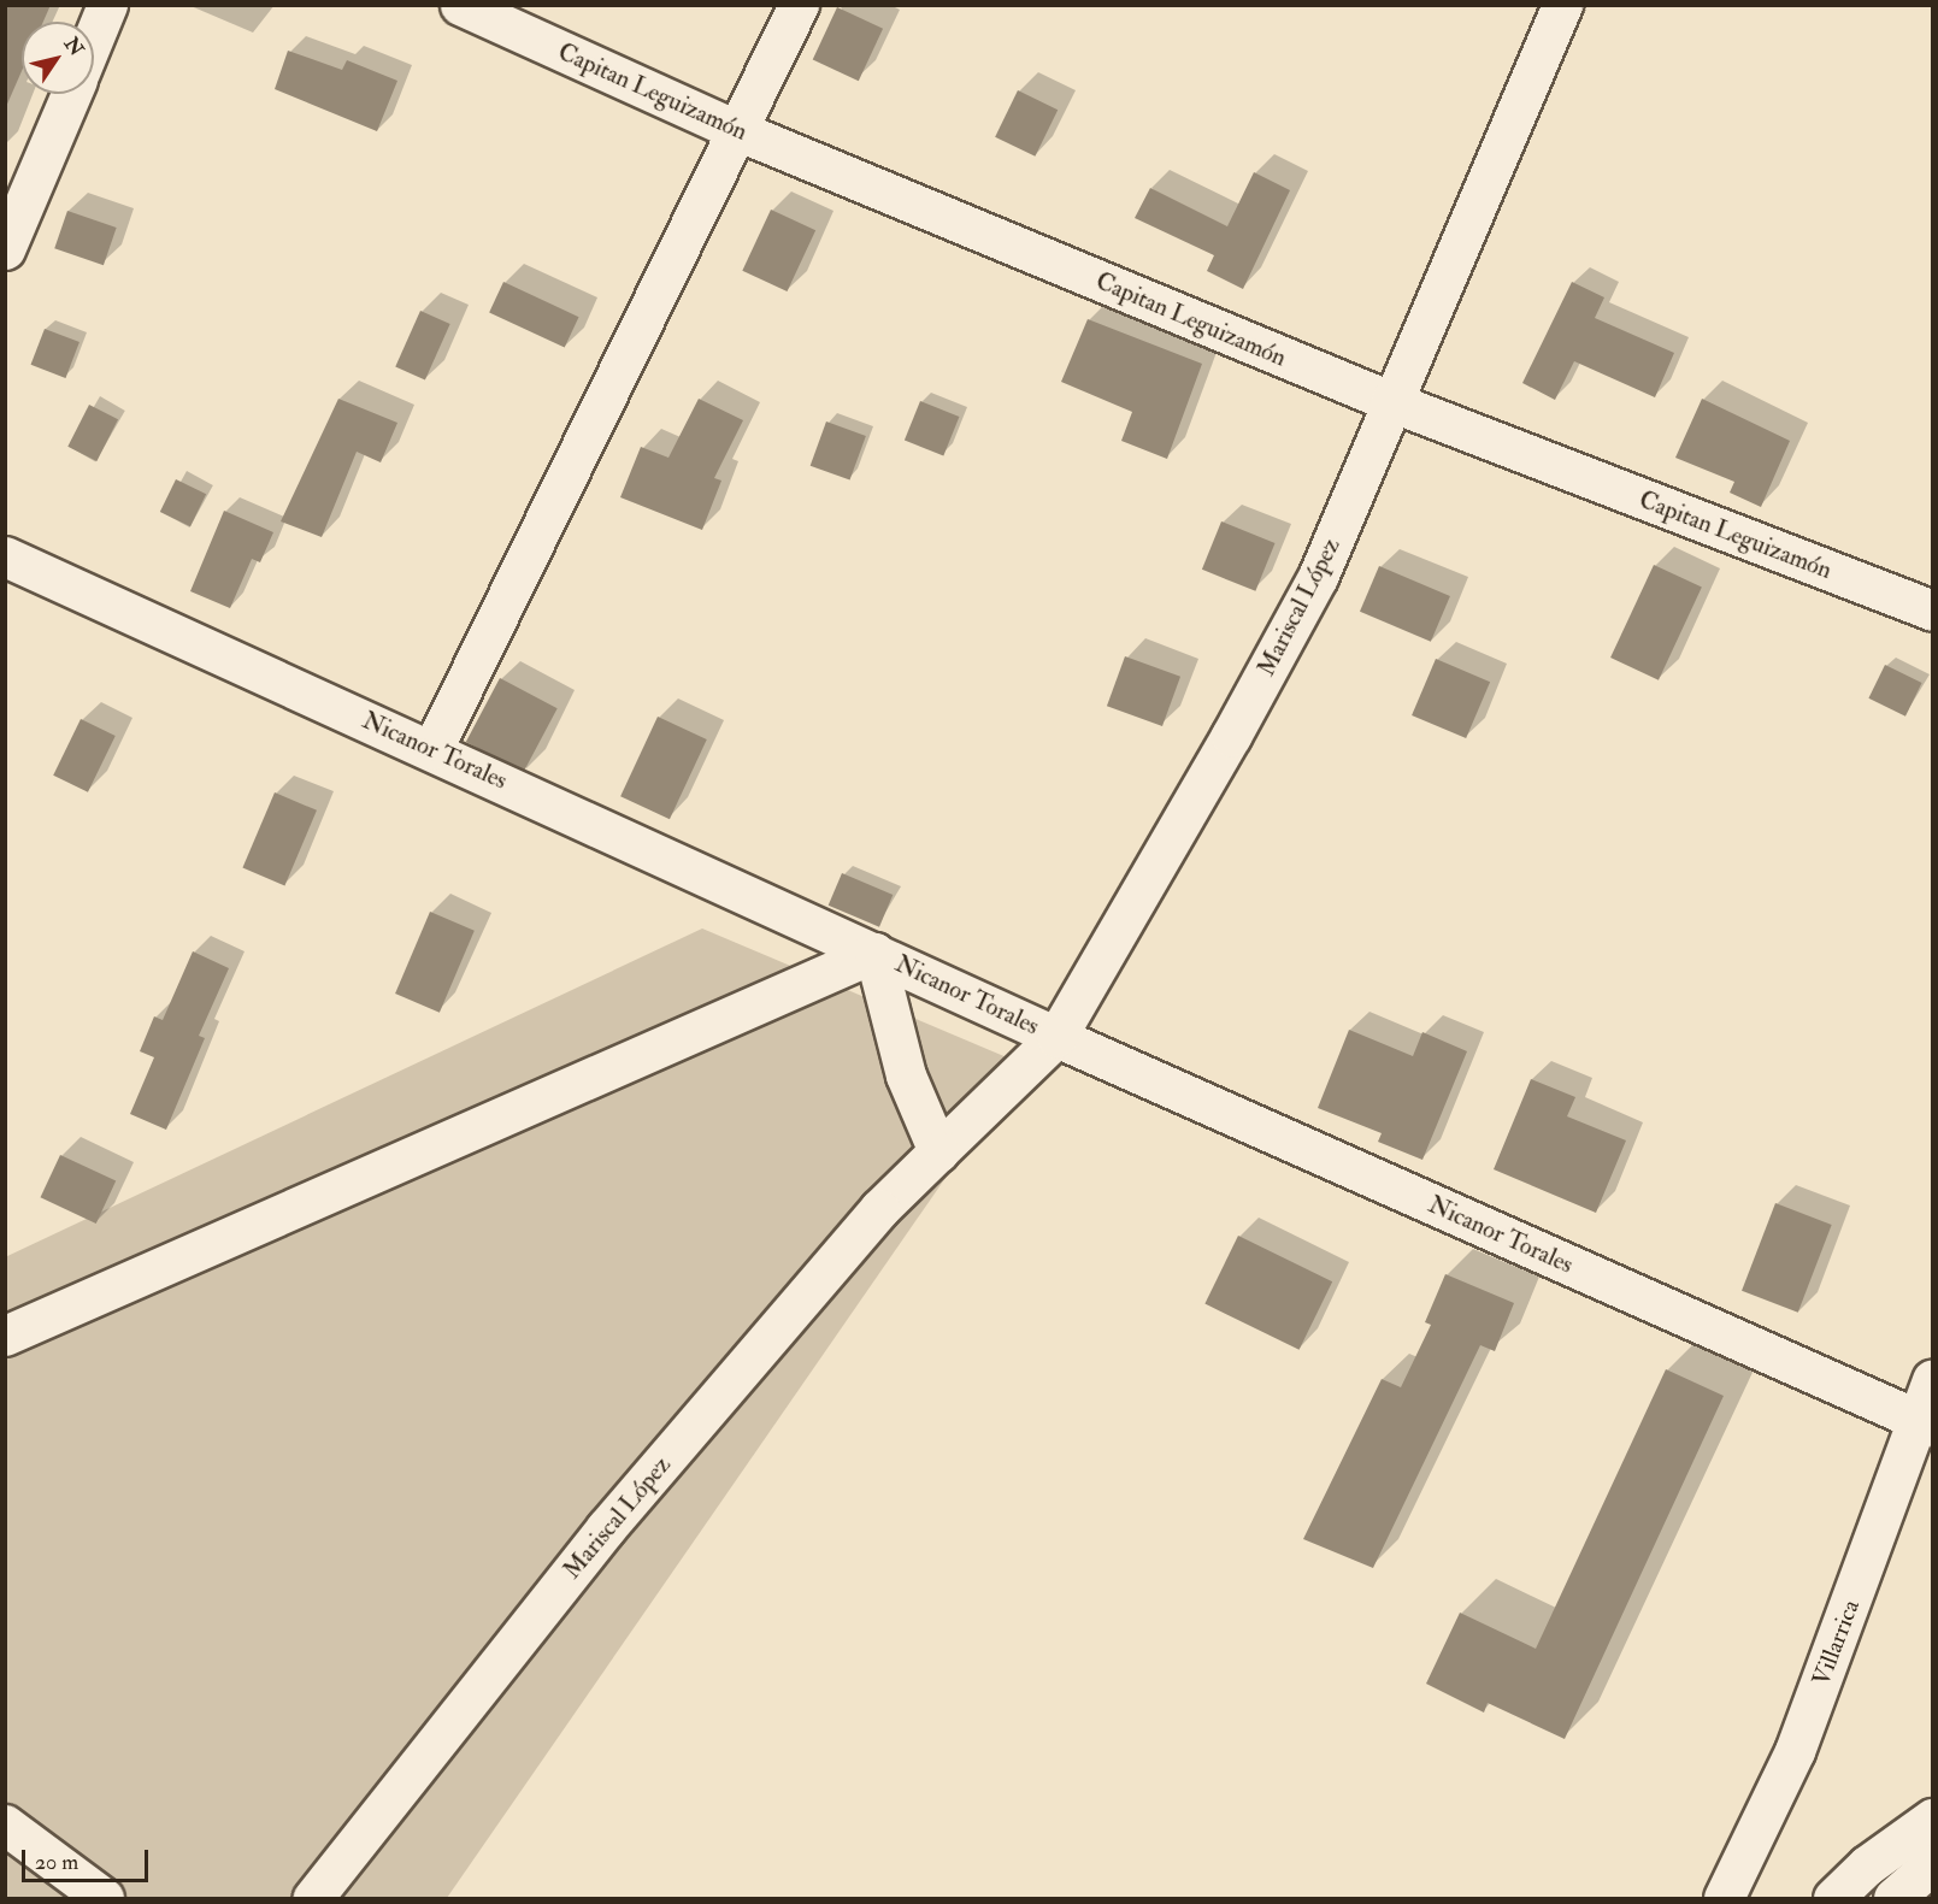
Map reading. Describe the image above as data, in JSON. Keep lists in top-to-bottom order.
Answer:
{
  "streets": {
    "street": [
      "Capitan Leguizamón",
      "Mariscal López",
      "Nicanor Torales",
      "Villarrica"
    ]
  },
  "crossings": [
    ["Capitan Leguizamón", "Mariscal López"],
    ["Mariscal López", "Nicanor Torales"],
    ["Nicanor Torales", "Villarrica"]
  ],
  "scale_bar": "20 m",
  "north": "top right"
}
